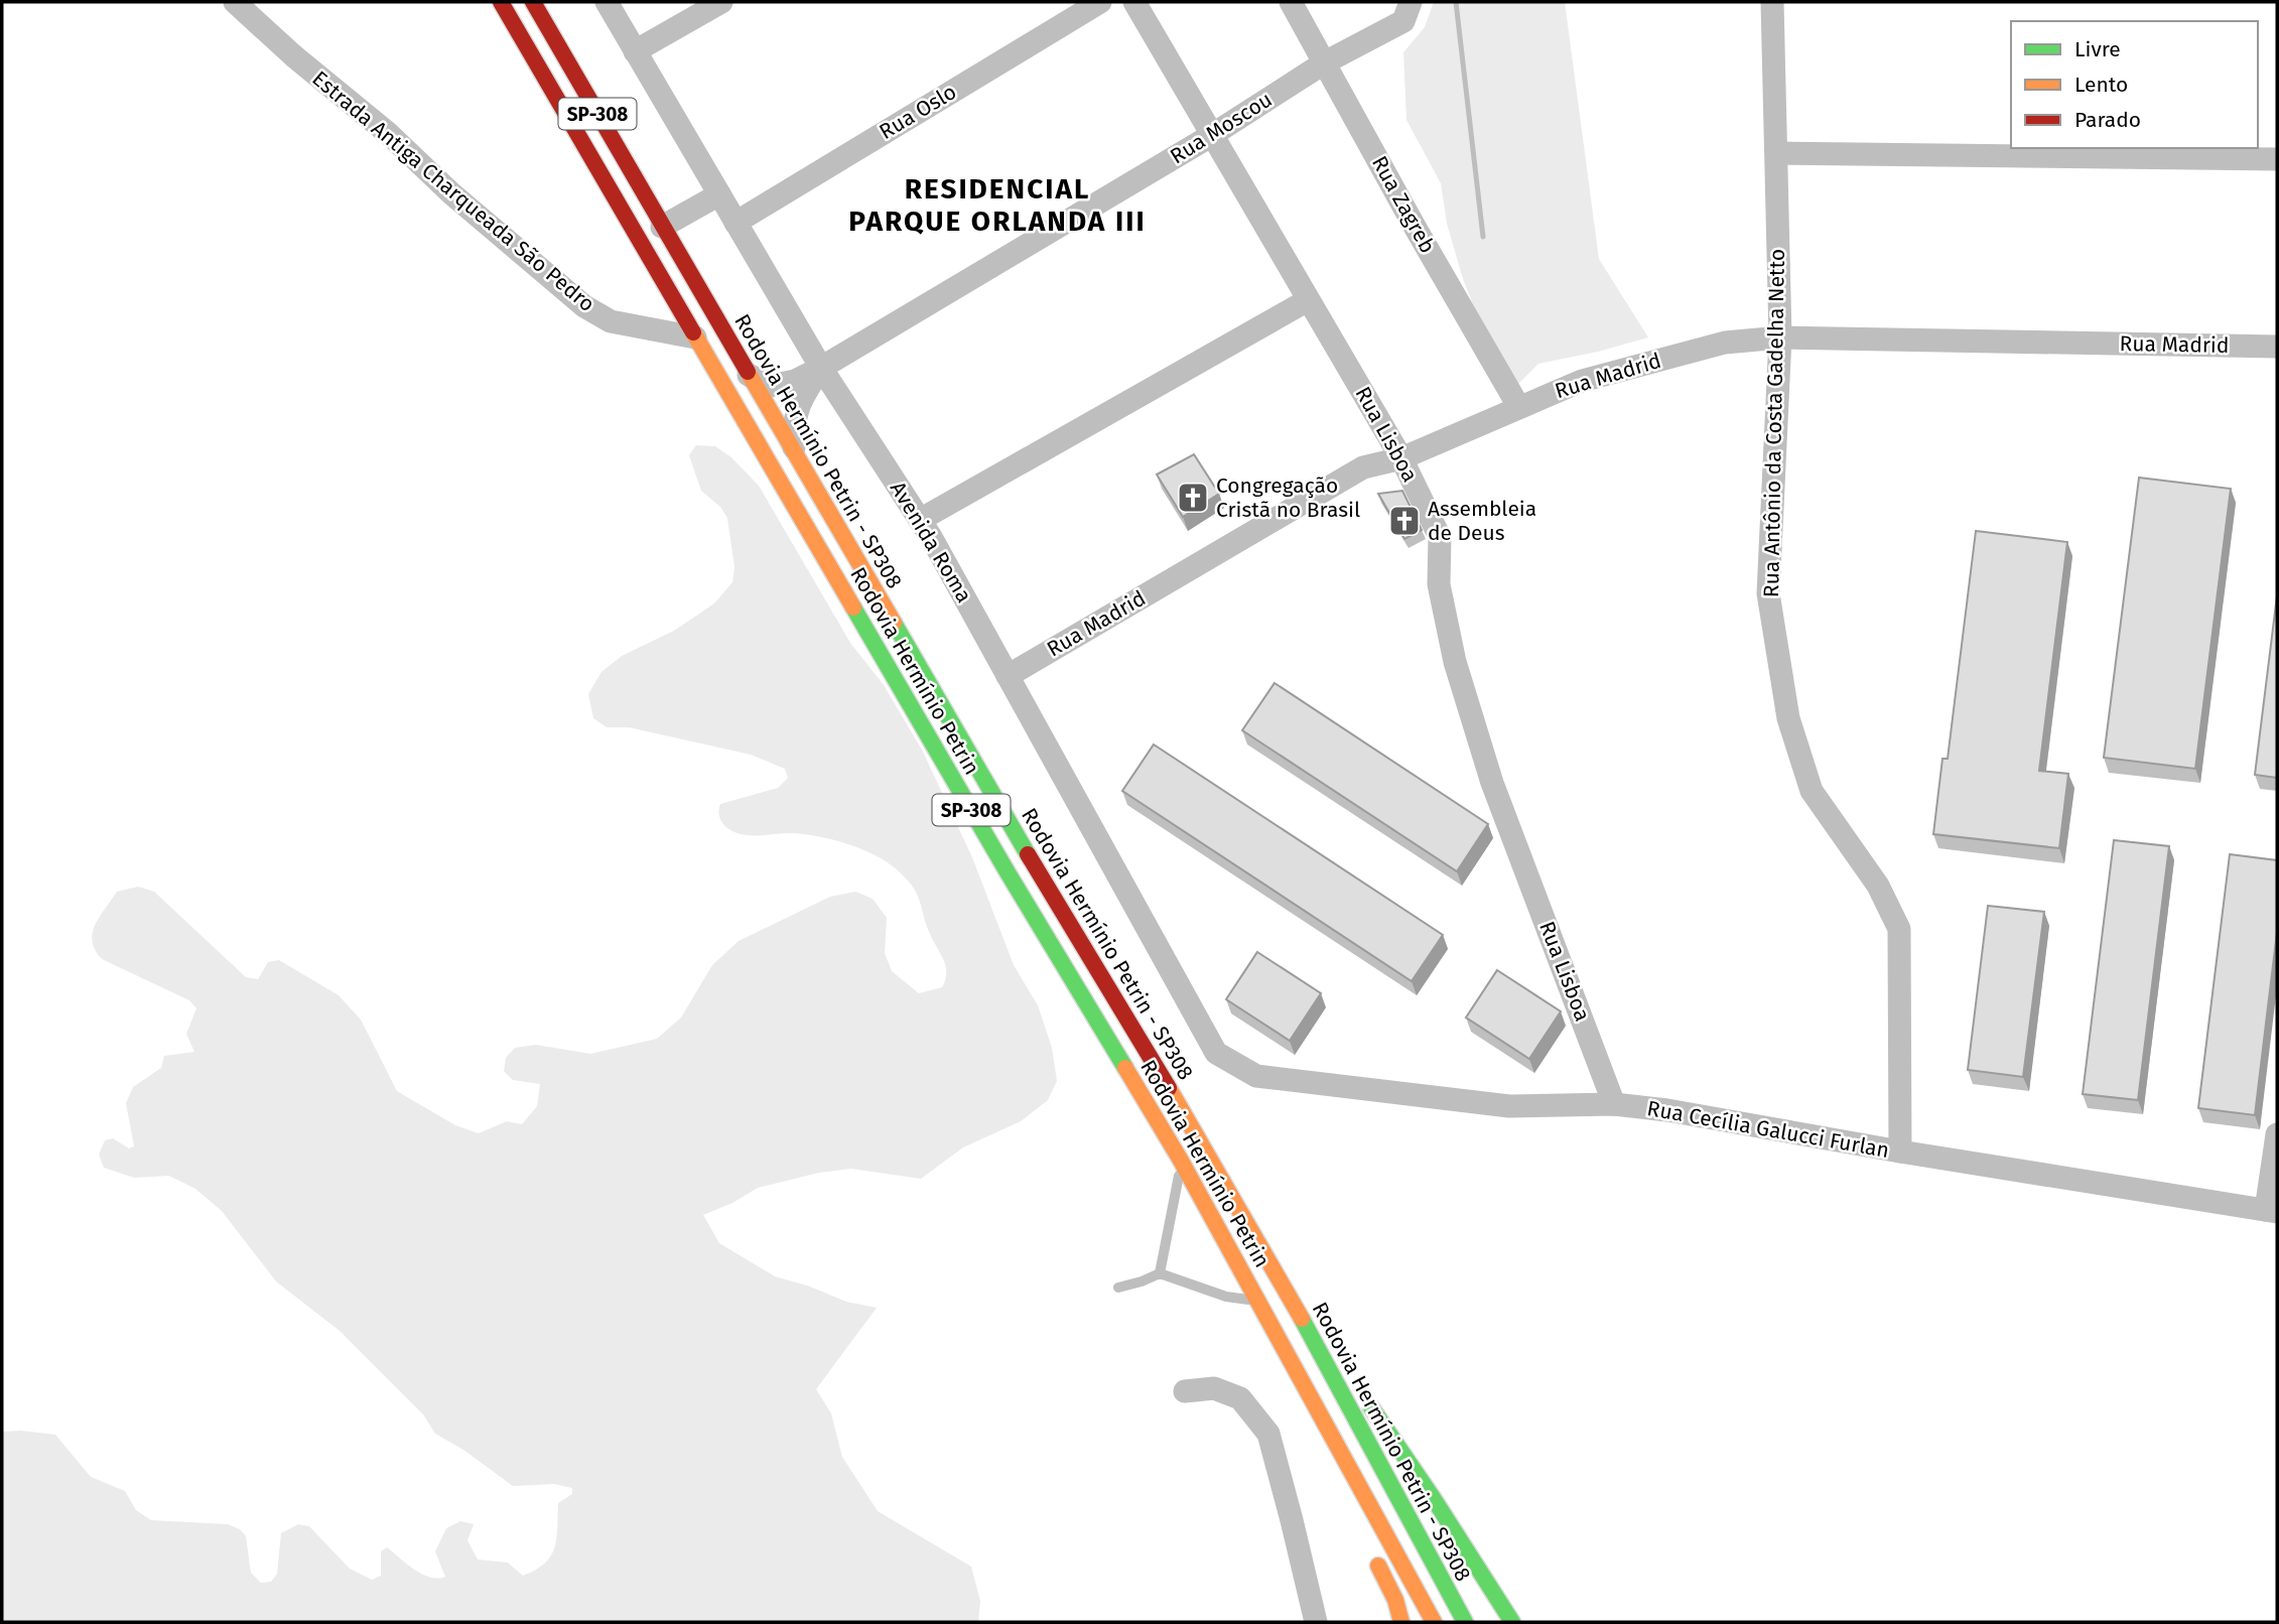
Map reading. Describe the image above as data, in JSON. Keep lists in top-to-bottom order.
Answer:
{
  "streets": {
    "main road": ["SP-308", "Rodovia Hermínio Petrin - SP308", "Rodovia Hermínio Petrin"],
    "street": [
      "Rua Oslo",
      "Rua Moscou",
      "Estrada Antiga Charqueada São Pedro",
      "Rua Zagreb",
      "Rua Madrid",
      "Rua Antônio da Costa Gadelha Netto",
      "Rua Lisboa",
      "Avenida Roma",
      "Rua Cecília Galucci Furlan"
    ]
  },
  "crossings": [
    ["Rua Oslo", "Avenida Roma"],
    ["Rua Moscou", "Rua Zagreb"],
    ["Rua Moscou", "Rua Lisboa"],
    ["Rua Moscou", "Rodovia Hermínio Petrin - SP308"],
    ["Rua Moscou", "Avenida Roma"],
    ["Estrada Antiga Charqueada São Pedro", "Rodovia Hermínio Petrin"],
    ["Rua Zagreb", "Rua Madrid"],
    ["Rua Madrid", "Rua Antônio da Costa Gadelha Netto"],
    ["Rua Madrid", "Rua Lisboa"],
    ["Rua Madrid", "Avenida Roma"],
    ["Rua Antônio da Costa Gadelha Netto", "Rua Cecília Galucci Furlan"],
    ["Rua Lisboa", "Rua Cecília Galucci Furlan"],
    ["Avenida Roma", "Rua Cecília Galucci Furlan"]
  ],
  "districts": ["RESIDENCIAL PARQUE ORLANDA III"],
  "places": {
    "church": ["Congregação Cristã no Brasil", "Assembleia de Deus"]
  },
  "legend": ["Livre", "Lento", "Parado"]
}
